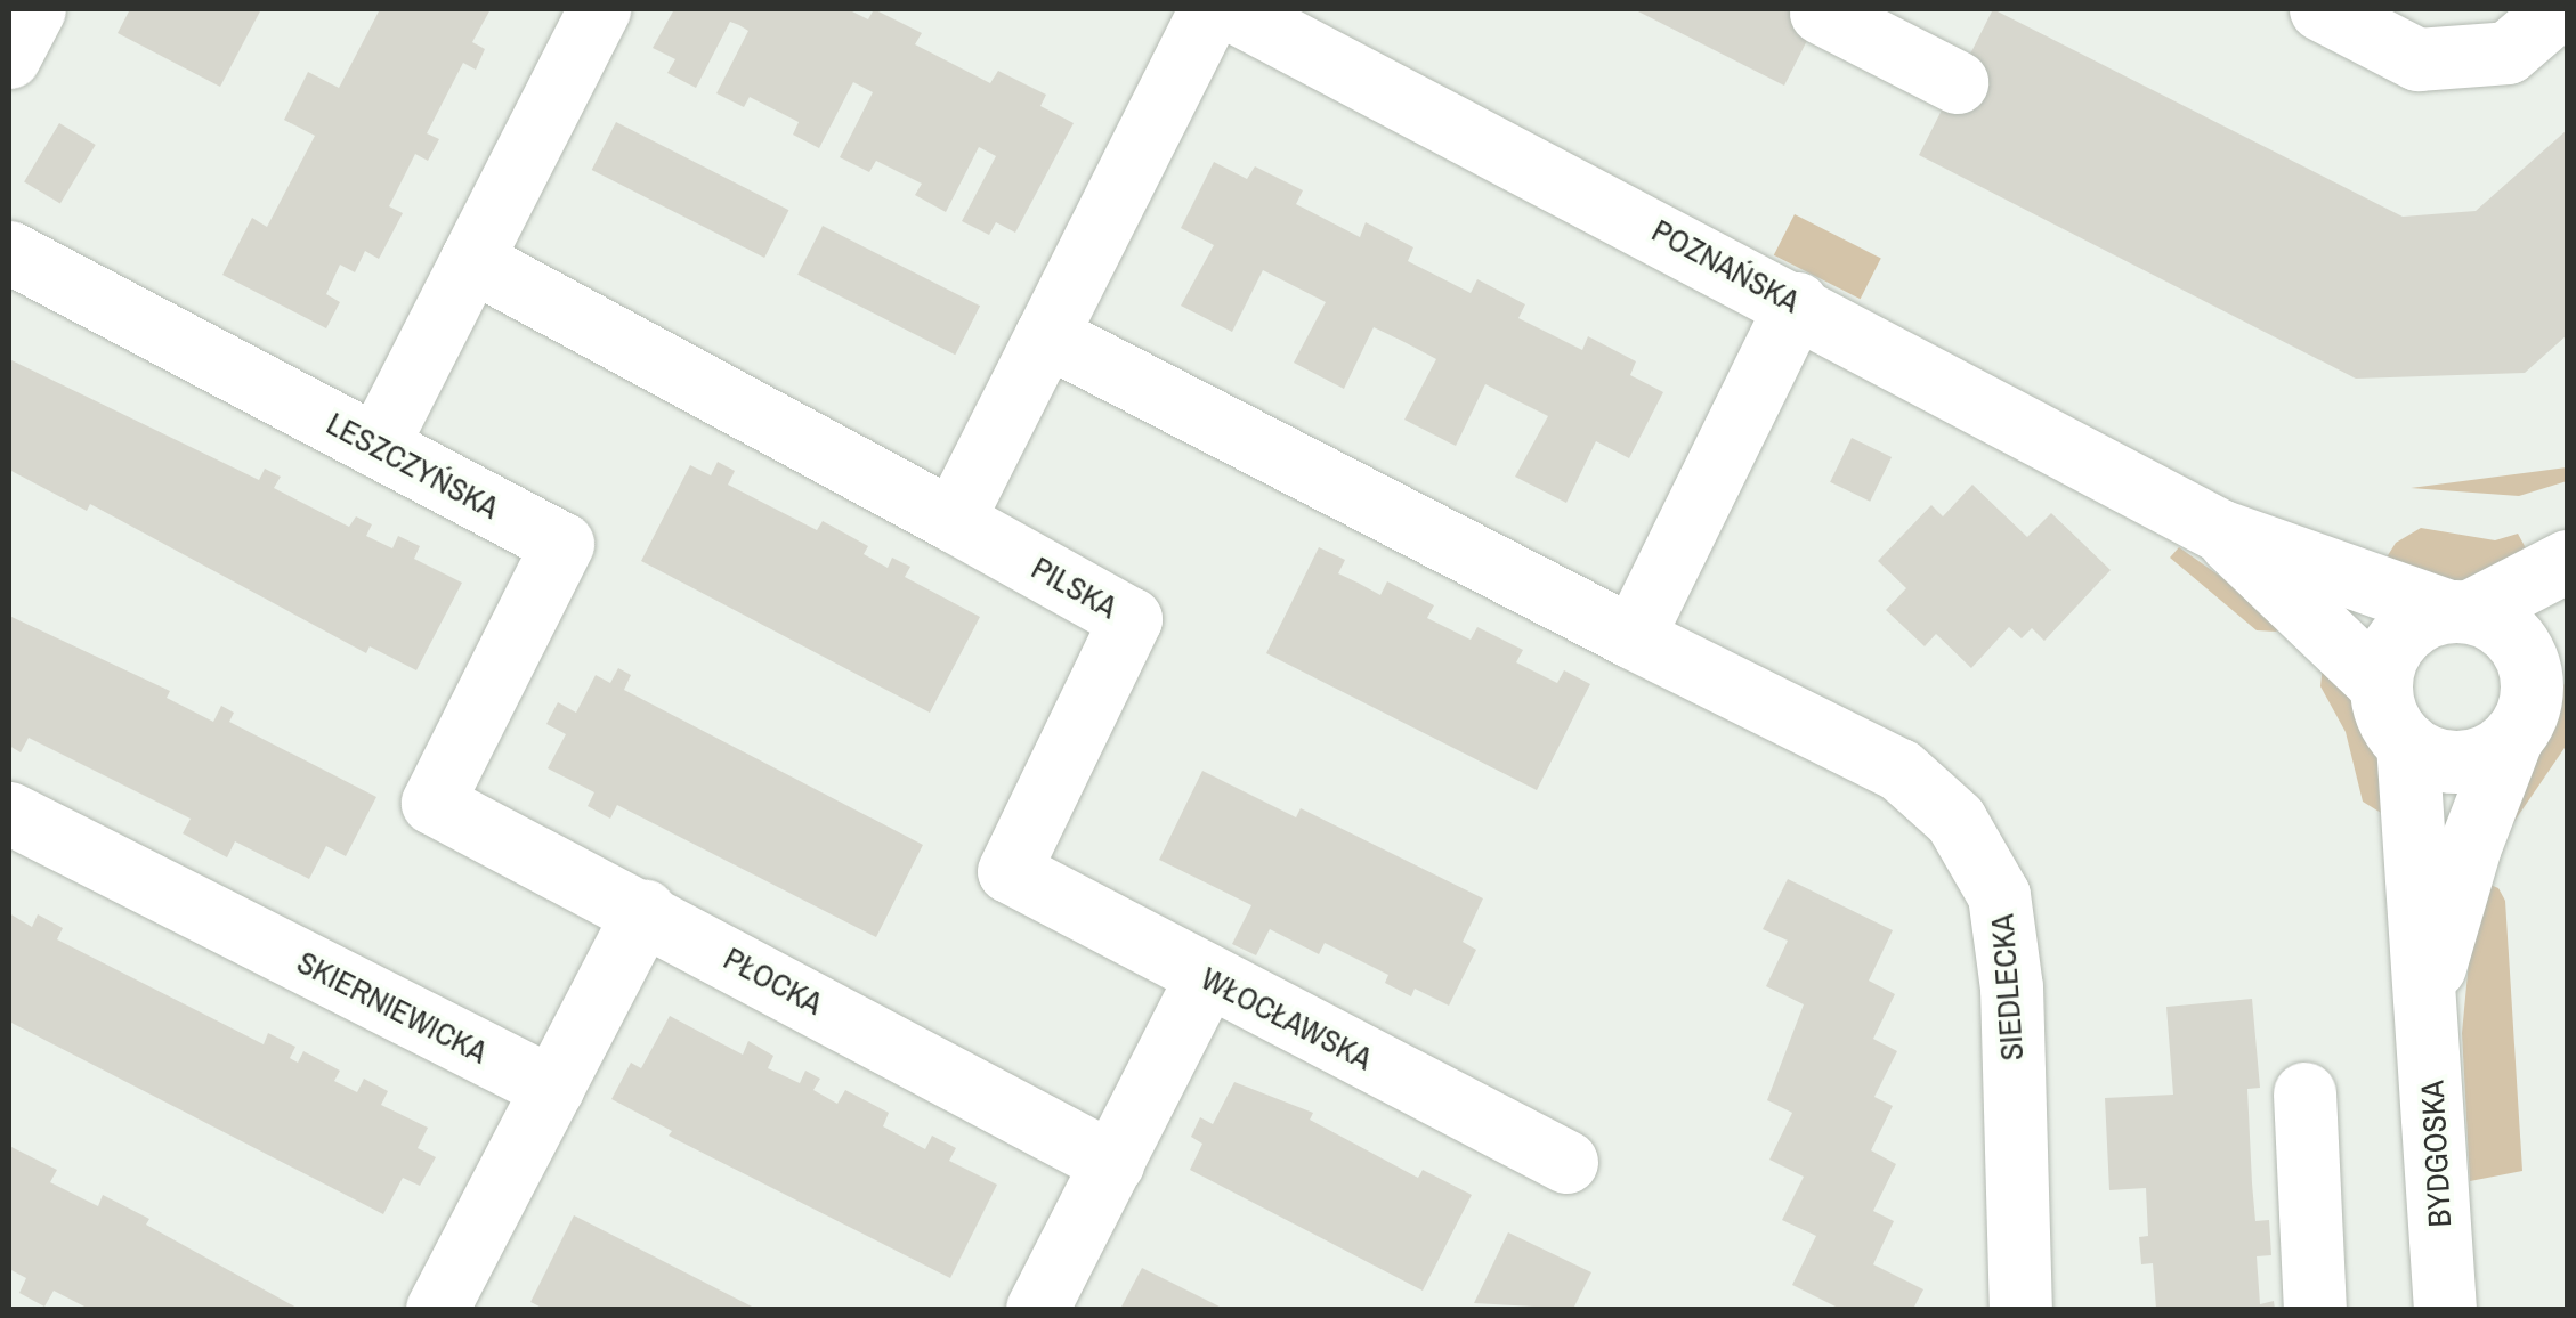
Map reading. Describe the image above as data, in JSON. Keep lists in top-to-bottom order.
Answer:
{
  "streets": {
    "street": [
      "POZNAŃSKA",
      "LESZCZYŃSKA",
      "PILSKA",
      "PŁOCKA",
      "SIEDLECKA",
      "SKIERNIEWICKA",
      "WŁOCŁAWSKA",
      "BYDGOSKA"
    ]
  },
  "crossings": [
    ["POZNAŃSKA", "BYDGOSKA"],
    ["LESZCZYŃSKA", "PŁOCKA"],
    ["PILSKA", "WŁOCŁAWSKA"]
  ]
}
